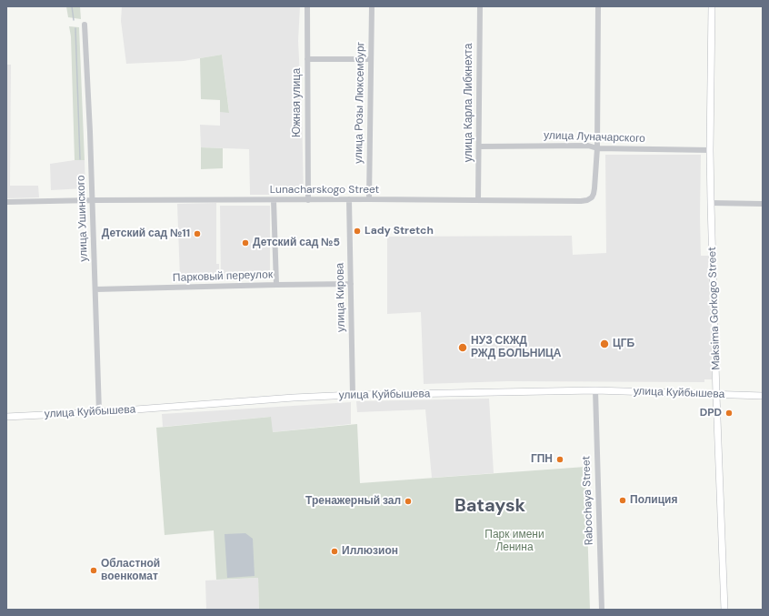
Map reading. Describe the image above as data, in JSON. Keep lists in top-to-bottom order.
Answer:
{
  "streets": {
    "main road": ["Maksima Gorkogo Street", "улица Куйбышева"],
    "street": [
      "Южная улица",
      "улица Розы Люксембург",
      "улица Карла Либкнехта",
      "улица Луначарского",
      "Lunacharskogo Street",
      "улица Ушинского",
      "Парковый переулок",
      "улица Кирова",
      "Rabochaya Street"
    ]
  },
  "crossings": [
    ["Южная улица", "Lunacharskogo Street"],
    ["улица Розы Люксембург", "Lunacharskogo Street"],
    ["улица Карла Либкнехта", "улица Луначарского"],
    ["улица Карла Либкнехта", "Lunacharskogo Street"],
    ["улица Луначарского", "Lunacharskogo Street"],
    ["улица Луначарского", "Maksima Gorkogo Street"],
    ["Lunacharskogo Street", "улица Ушинского"],
    ["Lunacharskogo Street", "улица Кирова"],
    ["улица Ушинского", "Парковый переулок"],
    ["улица Ушинского", "улица Куйбышева"],
    ["Парковый переулок", "улица Кирова"],
    ["улица Кирова", "улица Куйбышева"],
    ["Maksima Gorkogo Street", "улица Куйбышева"],
    ["улица Куйбышева", "Rabochaya Street"]
  ],
  "districts": ["Bataysk"],
  "parks": ["Парк имени Ленина"],
  "places": [
    "Lady Stretch",
    "Детский сад №11",
    "Детский сад №5",
    "ЦГБ",
    "НУЗ СКЖД РЖД БОЛЬНИЦА",
    "DPD",
    "ГПН",
    "Полиция",
    "Тренажерный зал",
    "Иллюзион",
    "Областной военкомат"
  ]
}
